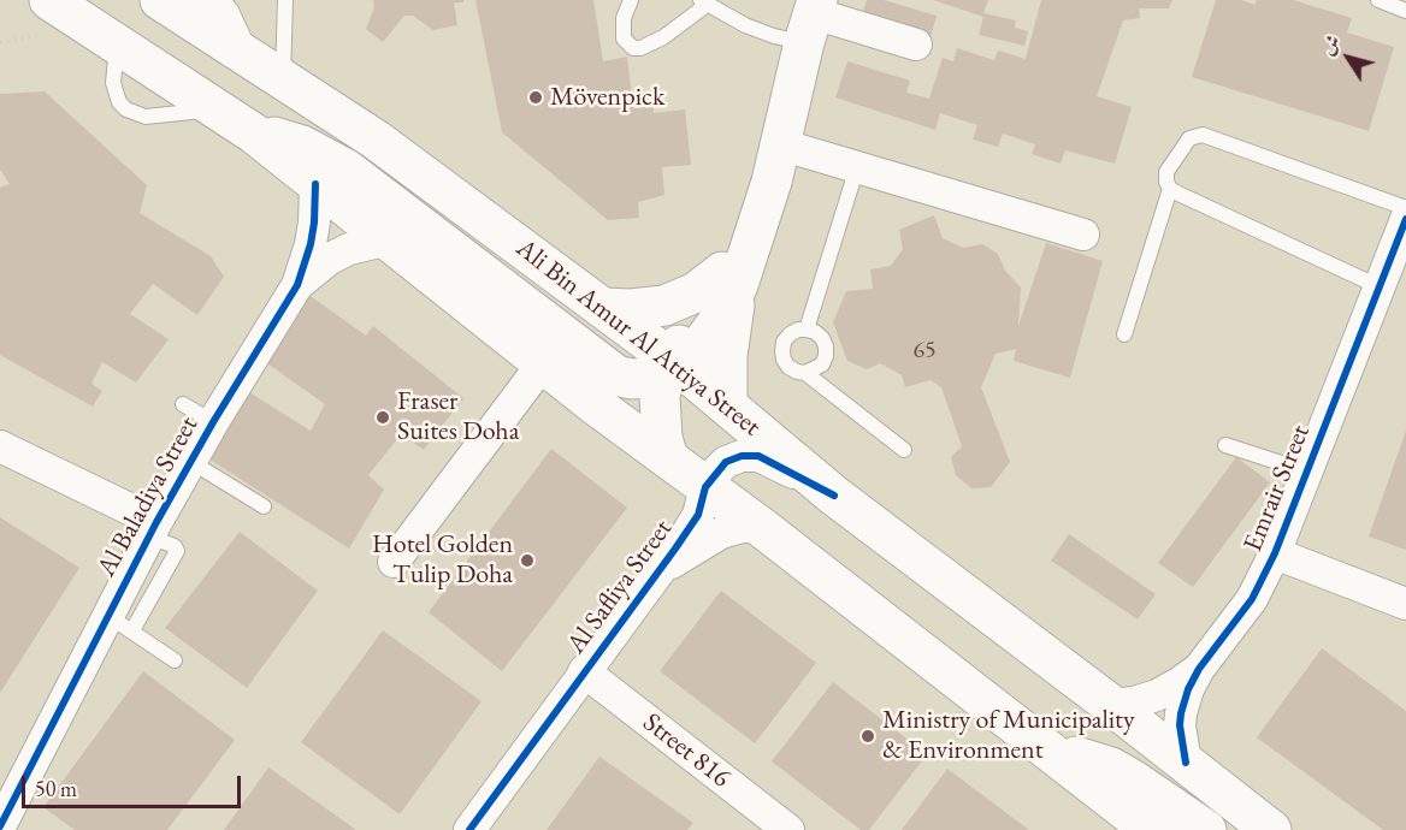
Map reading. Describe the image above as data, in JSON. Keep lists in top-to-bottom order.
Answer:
{
  "streets": {
    "main road": ["Ali Bin Amur Al Attiya Street"],
    "street": [
      "Emrair Street",
      "Al Baladiya Street",
      "Al Safliya Street",
      "Street 816"
    ]
  },
  "crossings": [
    ["Ali Bin Amur Al Attiya Street", "Emrair Street"],
    ["Ali Bin Amur Al Attiya Street", "Al Safliya Street"],
    ["Al Safliya Street", "Street 816"]
  ],
  "places": [
    "Mövenpick",
    "Fraser Suites Doha",
    "Hotel Golden Tulip Doha",
    "Ministry of Municipality & Environment"
  ],
  "house_numbers": ["65"],
  "scale_bar": "50 m",
  "north": "top left"
}
